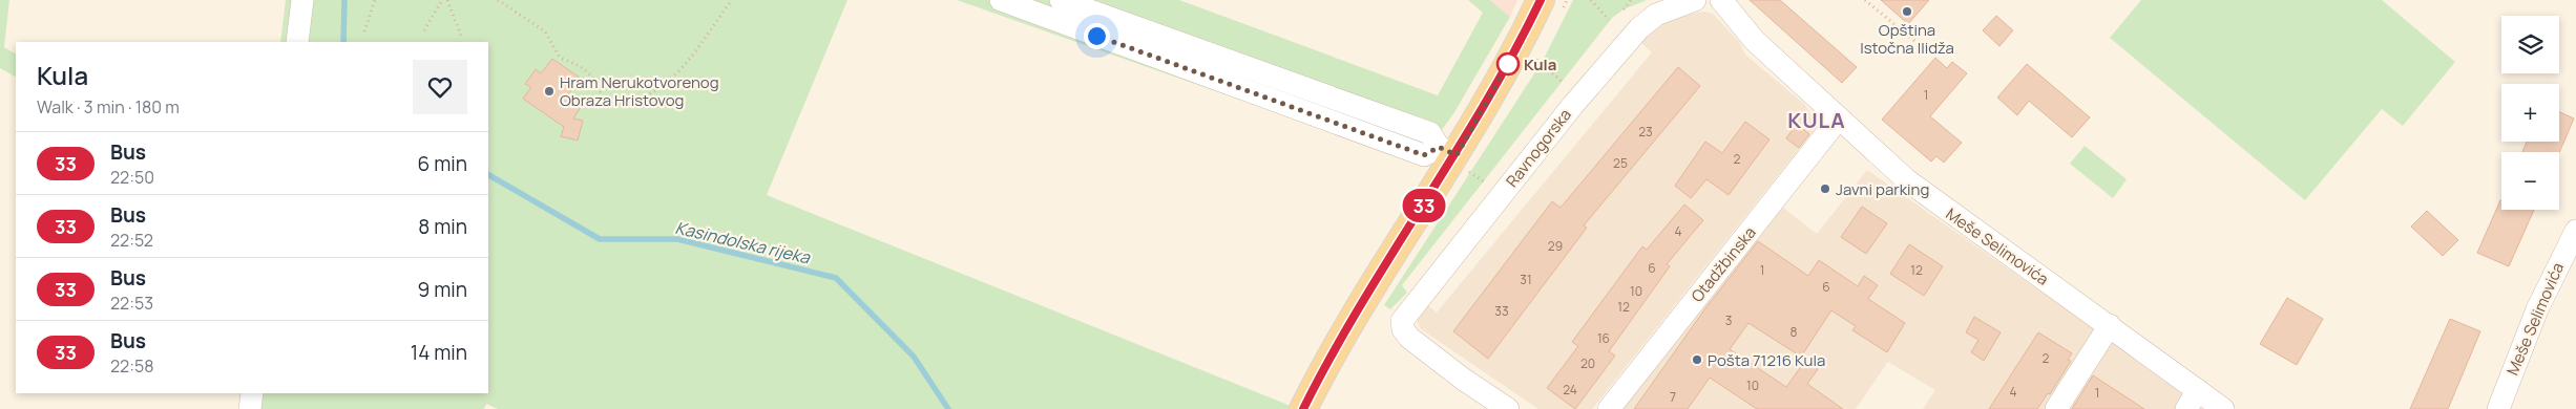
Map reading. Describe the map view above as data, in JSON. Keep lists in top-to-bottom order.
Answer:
{
  "streets": {
    "street": ["Ravnogorska", "Meše Selimovića", "Otadžbinska"]
  },
  "crossings": [
    ["Meše Selimovića", "Otadžbinska"]
  ],
  "districts": ["KULA"],
  "water": ["Kasindolska rijeka"],
  "places": [
    "Opština Istočna Ilidža",
    "Kula",
    "Hram Nerukotvorenog Obraza Hristovog",
    "Javni parking",
    "Pošta 71216 Kula"
  ],
  "lines": ["bus line 33"],
  "house_numbers": [
    "1",
    "23",
    "2",
    "25",
    "4",
    "29",
    "6",
    "1",
    "12",
    "31",
    "6",
    "10",
    "12",
    "33",
    "3",
    "8",
    "16",
    "2",
    "20",
    "10",
    "24",
    "4",
    "1",
    "7"
  ],
  "page": {
    "on_map": "33",
    "map_buttons": ["+", "−"],
    "heading": ["Kula", "Walk · 3 min · 180 m"],
    "list": [
      {
        "mark": "33",
        "name": "Bus",
        "note": "22:50",
        "value": "6 min"
      },
      {
        "mark": "33",
        "name": "Bus",
        "note": "22:52",
        "value": "8 min"
      },
      {
        "mark": "33",
        "name": "Bus",
        "note": "22:53",
        "value": "9 min"
      },
      {
        "mark": "33",
        "name": "Bus",
        "note": "22:58",
        "value": "14 min"
      }
    ]
  }
}
